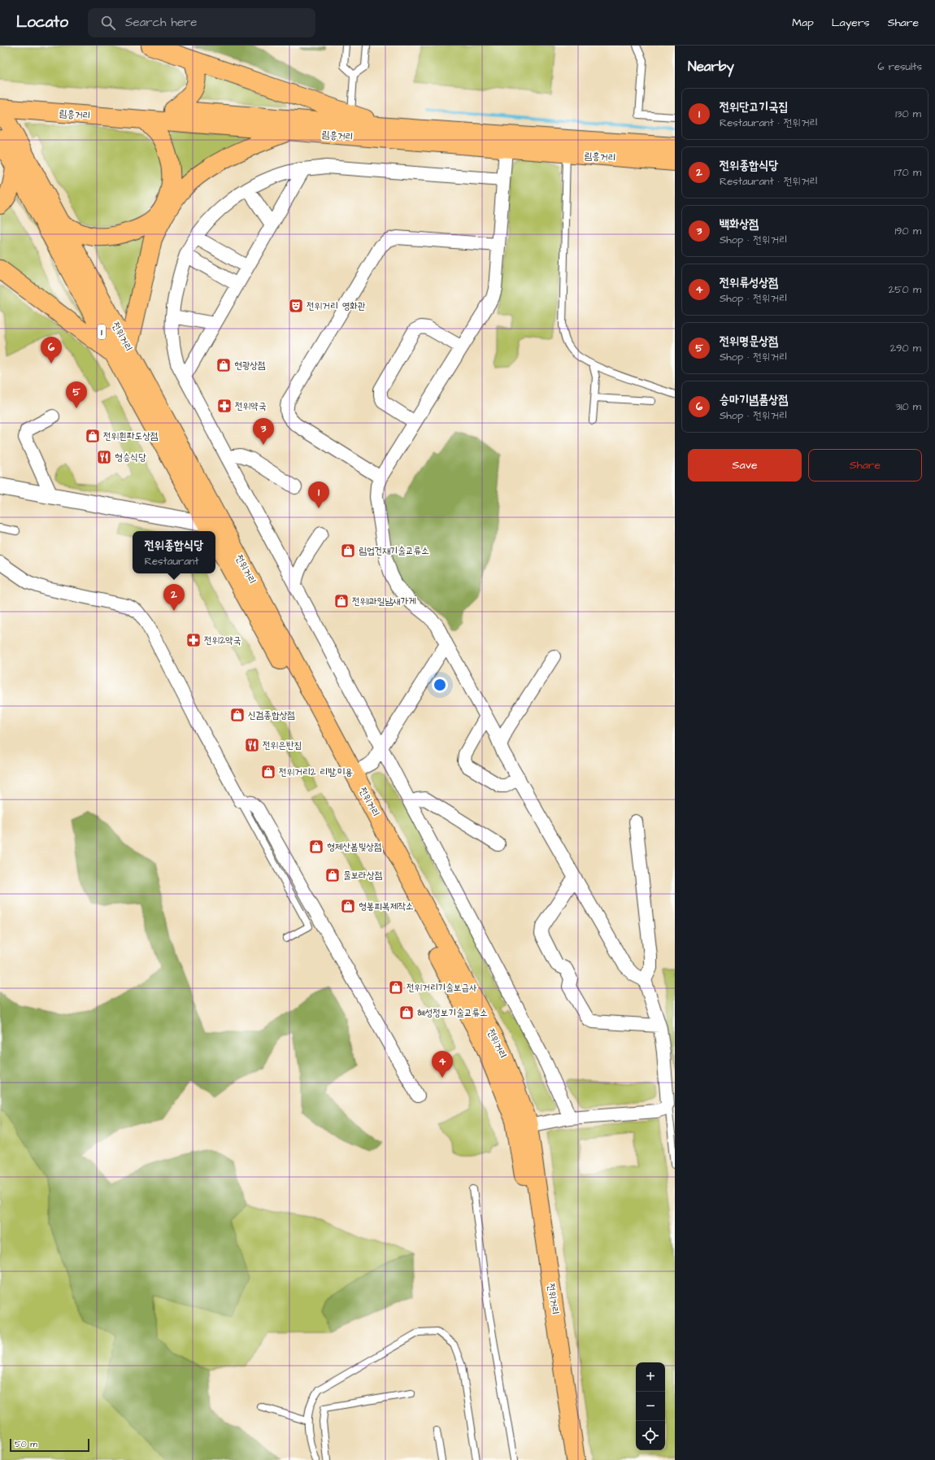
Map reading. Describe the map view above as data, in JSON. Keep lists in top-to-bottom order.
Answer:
{
  "streets": {
    "main road": ["림흥거리", "1", "전위거리"]
  },
  "crossings": [
    ["림흥거리", "1"],
    ["1", "전위거리"]
  ],
  "places": {
    "theatre": ["전위거리 영화관"],
    "shop": [
      "현광상점",
      "전위흰파도상점",
      "림업건재기술교류소",
      "전위1과일남새가게",
      "신검종합상점",
      "전위거리2 리발,미용",
      "형제산봄빛상점",
      "물보라상점",
      "형봉피복제작소",
      "전위거리기술보급사",
      "혜성정보기술교류소"
    ],
    "pharmacy": ["전위약국", "전위2약국"],
    "restaurant": ["형승식당", "전위은반집"]
  },
  "scale_bar": "50 m",
  "page": {
    "header": "Locato",
    "search": "Search here",
    "nav": ["Map", "Layers", "Share"],
    "heading": ["Nearby", "6 results"],
    "list": [
      {
        "mark": "1",
        "name": "전위단고기국집",
        "note": "Restaurant · 전위거리",
        "value": "130 m"
      },
      {
        "mark": "2",
        "name": "전위종합식당",
        "note": "Restaurant · 전위거리",
        "value": "170 m"
      },
      {
        "mark": "3",
        "name": "백화상점",
        "note": "Shop · 전위거리",
        "value": "190 m"
      },
      {
        "mark": "4",
        "name": "전위류성상점",
        "note": "Shop · 전위거리",
        "value": "250 m"
      },
      {
        "mark": "5",
        "name": "전위명문상점",
        "note": "Shop · 전위거리",
        "value": "290 m"
      },
      {
        "mark": "6",
        "name": "승마기념품상점",
        "note": "Shop · 전위거리",
        "value": "310 m"
      }
    ],
    "pins": [
      "6",
      "5",
      "3",
      "1",
      "2",
      "4"
    ],
    "buttons": ["Save", "Share"],
    "popup": ["전위종합식당", "Restaurant"],
    "map_buttons": ["+", "−"],
    "scale": "50 m"
  }
}
